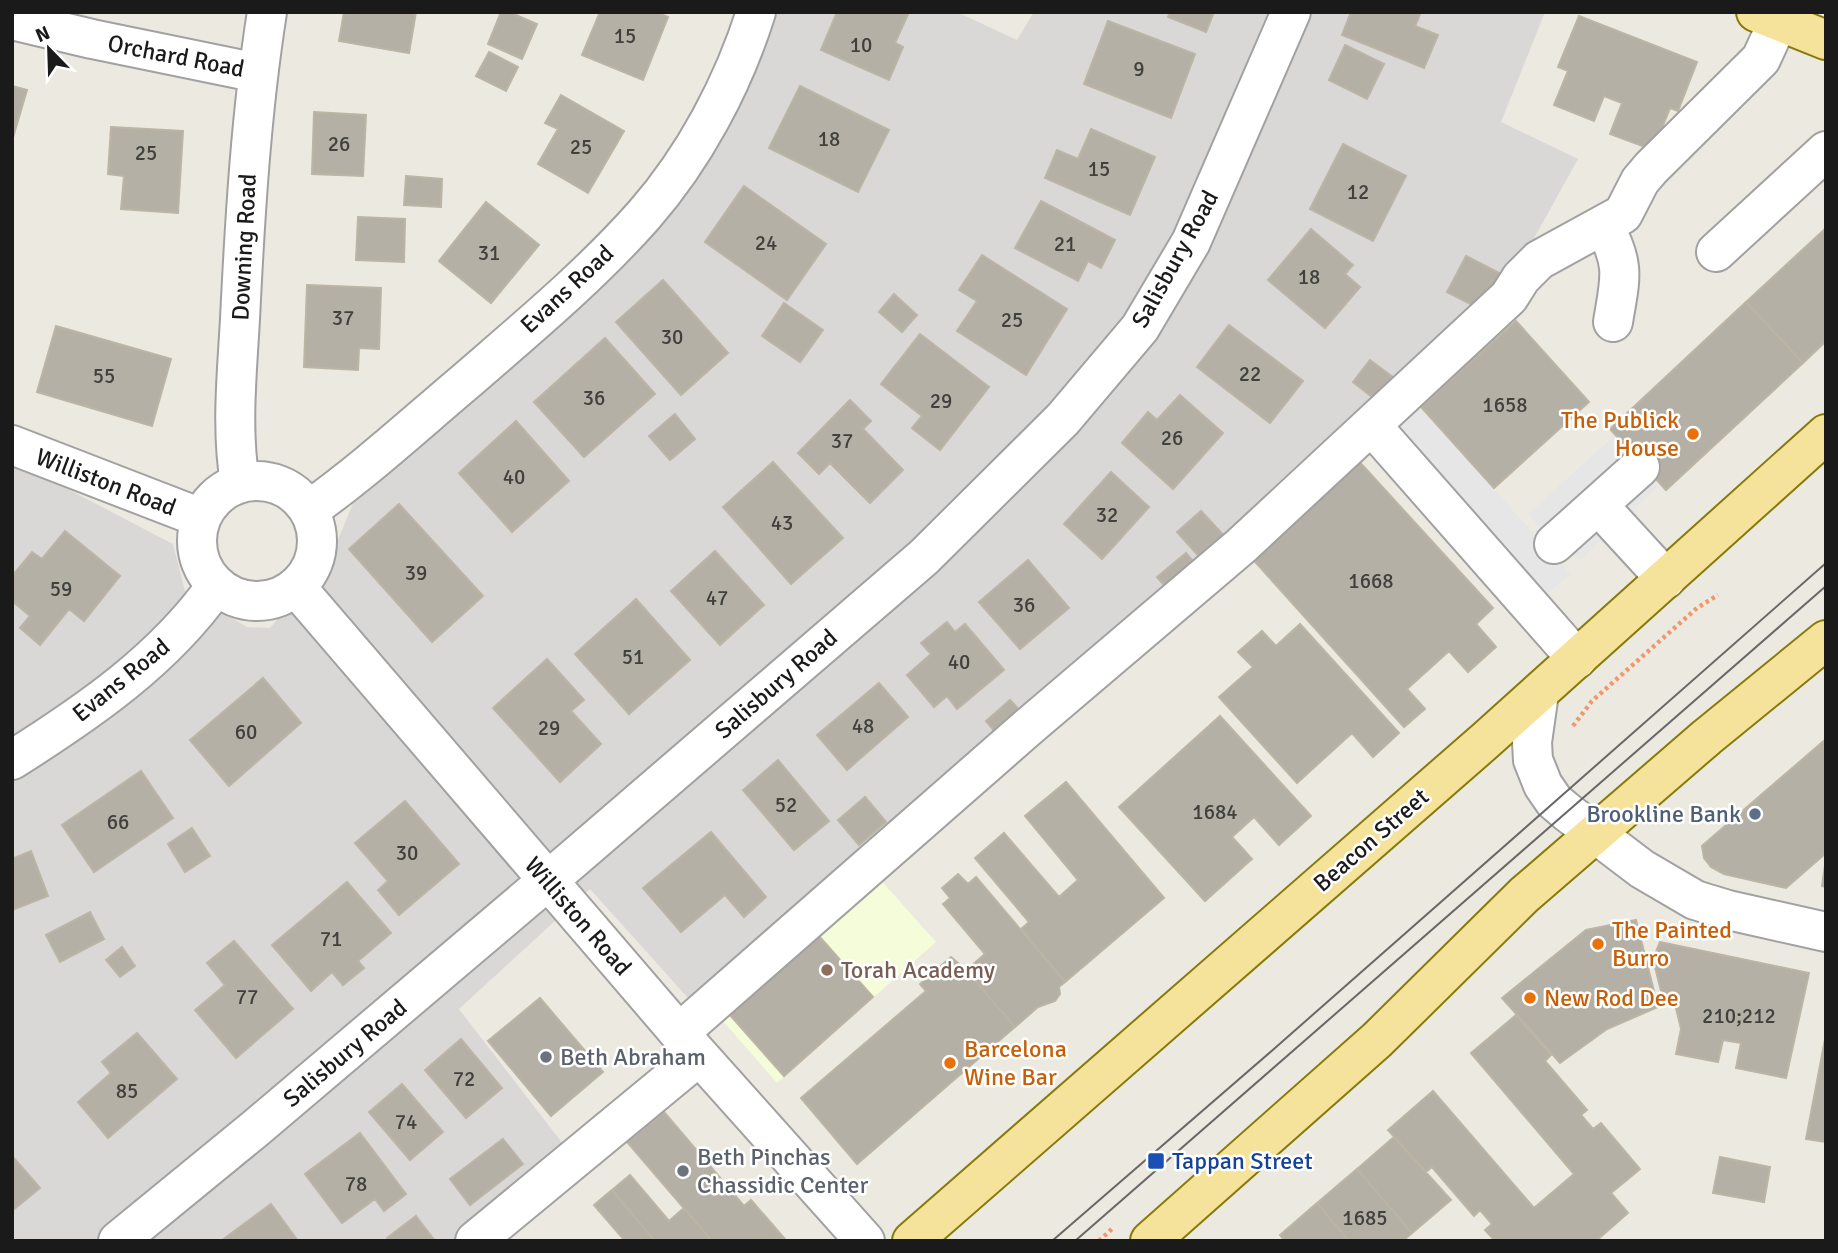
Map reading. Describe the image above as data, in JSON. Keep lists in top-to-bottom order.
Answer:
{
  "streets": {
    "main road": ["Beacon Street"],
    "street": [
      "Orchard Road",
      "Downing Road",
      "Salisbury Road",
      "Evans Road",
      "Williston Road"
    ]
  },
  "crossings": [
    ["Orchard Road", "Downing Road"],
    ["Downing Road", "Evans Road"],
    ["Downing Road", "Williston Road"],
    ["Salisbury Road", "Williston Road"],
    ["Evans Road", "Williston Road"]
  ],
  "places": {
    "other": [
      "The Publick House",
      "Brookline Bank",
      "The Painted Burro",
      "Torah Academy",
      "New Rod Dee",
      "Beth Abraham",
      "Barcelona Wine Bar",
      "Beth Pinchas Chassidic Center"
    ],
    "transit": ["Tappan Street"]
  },
  "house_numbers": [
    "15",
    "10",
    "9",
    "18",
    "26",
    "25",
    "25",
    "15",
    "12",
    "24",
    "21",
    "31",
    "18",
    "37",
    "25",
    "30",
    "22",
    "55",
    "36",
    "29",
    "1658",
    "26",
    "37",
    "40",
    "32",
    "43",
    "39",
    "1668",
    "59",
    "47",
    "36",
    "51",
    "40",
    "48",
    "29",
    "60",
    "52",
    "1684",
    "66",
    "30",
    "71",
    "77",
    "210;212",
    "72",
    "85",
    "74",
    "78",
    "1685"
  ],
  "north": "top left"
}
